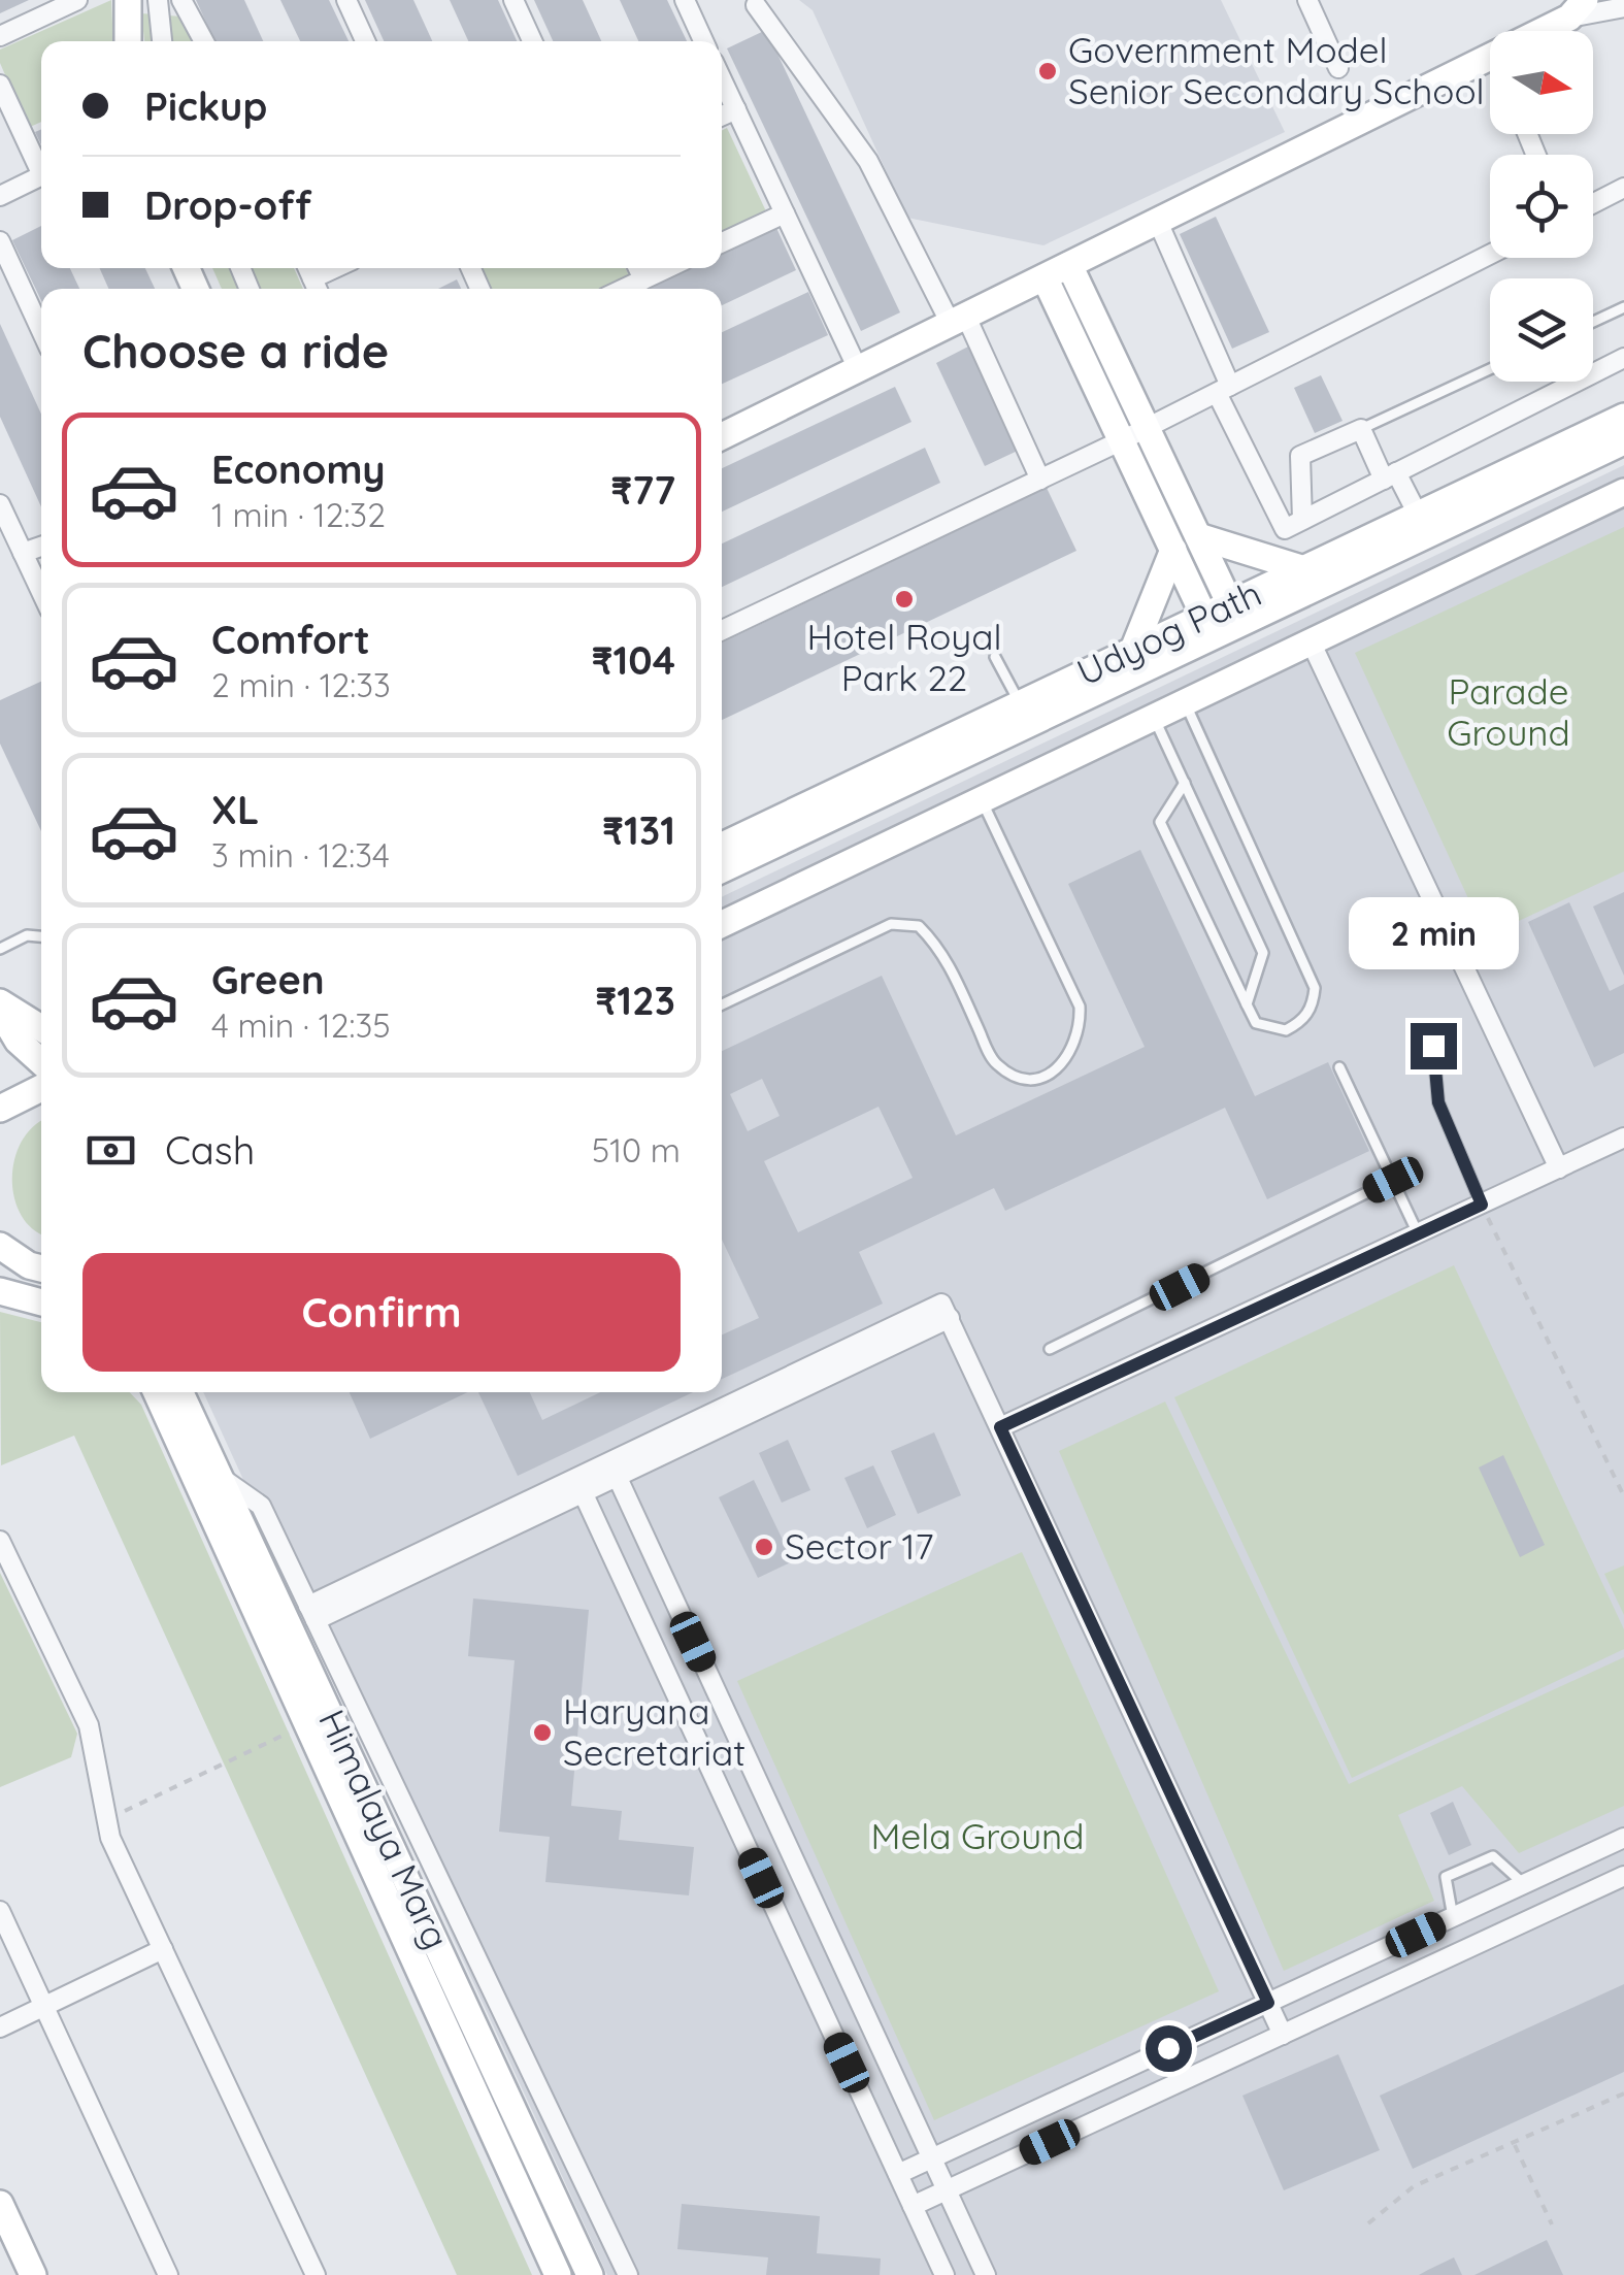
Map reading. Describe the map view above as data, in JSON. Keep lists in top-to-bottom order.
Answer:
{
  "streets": {
    "main road": ["Udyog Path", "Himalaya Marg"]
  },
  "parks": ["Parade Ground", "Mela Ground"],
  "places": [
    "Government Model Senior Secondary School",
    "Hotel Royal Park 22",
    "Sector 17",
    "Haryana Secretariat"
  ],
  "north": "right",
  "page": {
    "banner": ["Pickup", "Drop-off"],
    "heading": "Choose a ride",
    "list": [
      {
        "name": "Economy",
        "note": "1 min · 12:32",
        "value": "₹77"
      },
      {
        "name": "Comfort",
        "note": "2 min · 12:33",
        "value": "₹104"
      },
      {
        "name": "XL",
        "note": "3 min · 12:34",
        "value": "₹131"
      },
      {
        "name": "Green",
        "note": "4 min · 12:35",
        "value": "₹123"
      }
    ],
    "bubble": "2 min",
    "pay": ["Cash", "510 m"],
    "buttons": "Confirm"
  }
}
